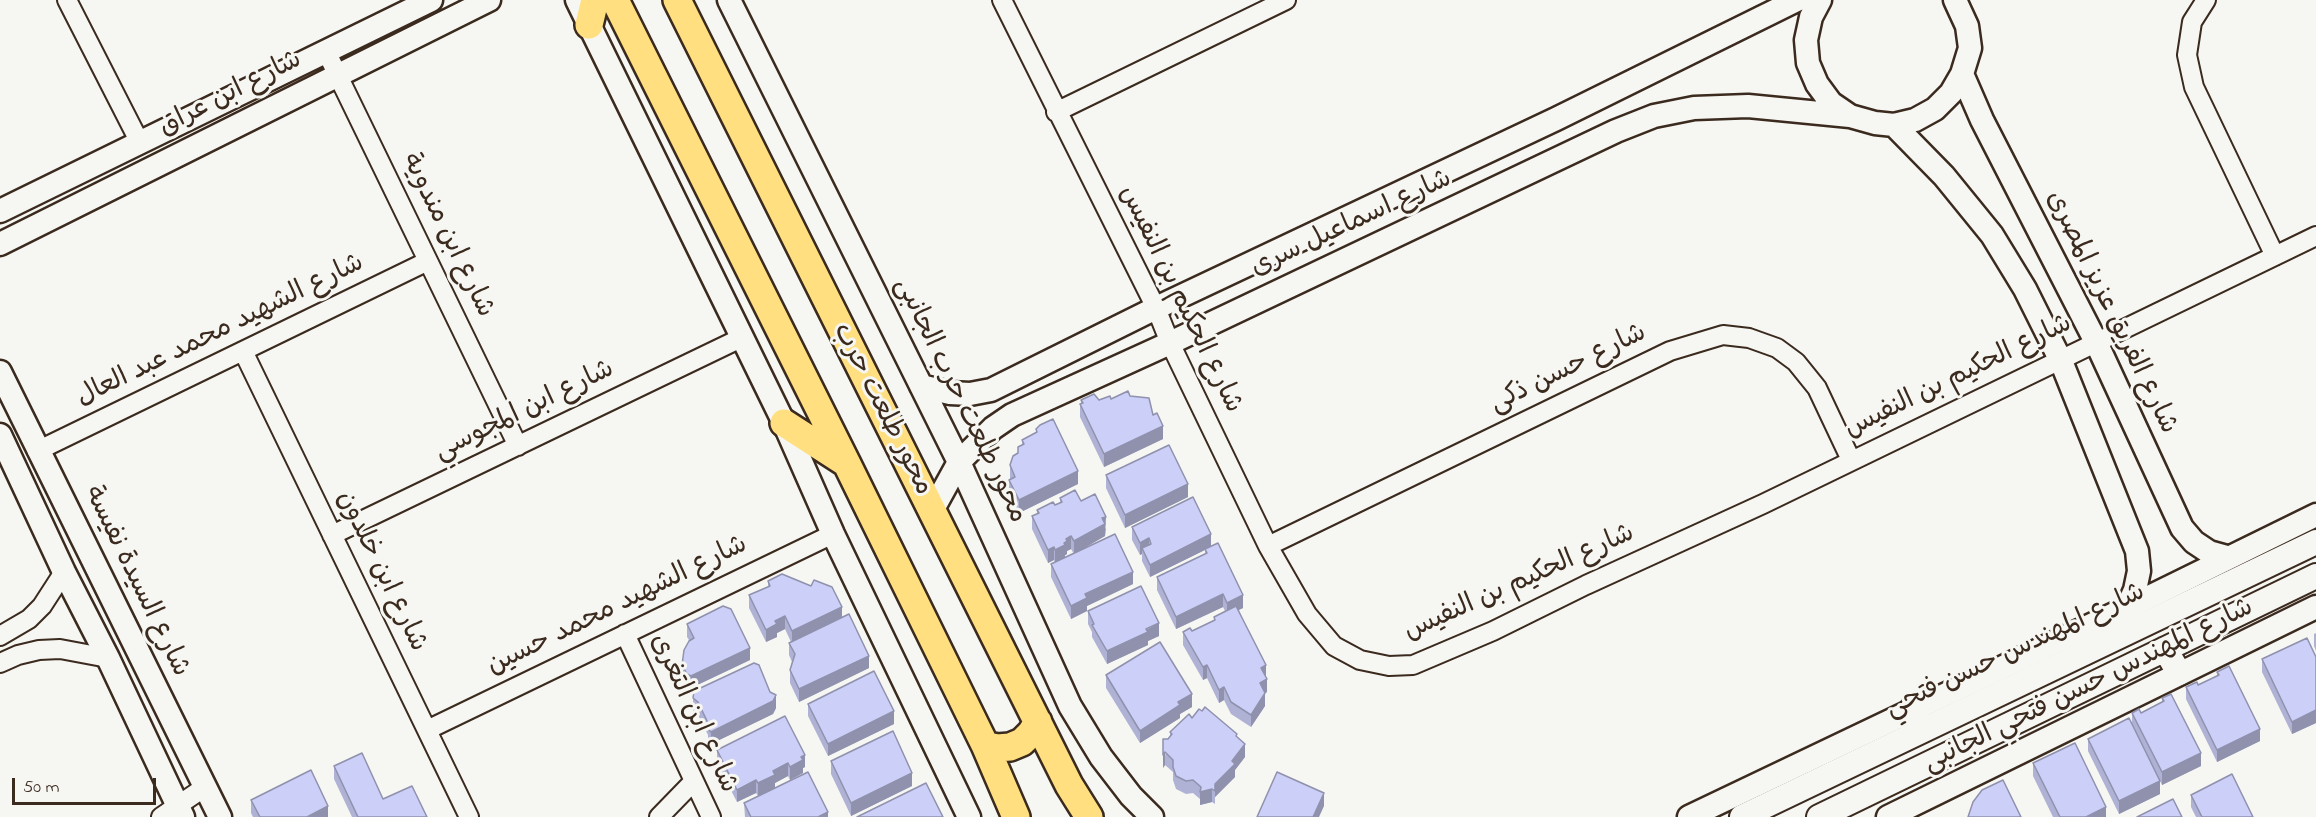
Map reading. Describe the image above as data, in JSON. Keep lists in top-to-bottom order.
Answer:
{
  "streets": {
    "main road": ["محور طلعت حرب", "شارع المهندس حسن فتحي"],
    "street": [
      "شارع ابن عراق",
      "شارع اسماعيل سرى",
      "شارع ابن مندوية",
      "شارع الحكيم بن النفيس",
      "شارع الفريق عزيز المصرى",
      "شارع الشهيد محمد عبد العال",
      "شارع حسن ذكى",
      "محور طلعت حرب الجانبى",
      "شارع ابن المجوسي",
      "شارع ابن خلدون",
      "شارع السيدة نفيسة",
      "شارع الشهيد محمد حسين",
      "شارع المهندس حسن فتحي الجانبى",
      "شارع ابن التغرى"
    ]
  },
  "crossings": [
    ["شارع ابن عراق", "شارع ابن مندوية"],
    ["شارع اسماعيل سرى", "شارع الحكيم بن النفيس"],
    ["شارع اسماعيل سرى", "محور طلعت حرب الجانبى"],
    ["شارع اسماعيل سرى", "محور طلعت حرب"],
    ["شارع ابن مندوية", "شارع الشهيد محمد عبد العال"],
    ["شارع ابن مندوية", "شارع ابن المجوسي"],
    ["شارع الحكيم بن النفيس", "شارع الفريق عزيز المصرى"],
    ["شارع الحكيم بن النفيس", "شارع حسن ذكى"],
    ["شارع الفريق عزيز المصرى", "شارع المهندس حسن فتحي الجانبى"],
    ["شارع الشهيد محمد عبد العال", "شارع ابن خلدون"],
    ["شارع الشهيد محمد عبد العال", "شارع السيدة نفيسة"],
    ["شارع ابن المجوسي", "شارع ابن خلدون"],
    ["شارع ابن خلدون", "شارع الشهيد محمد حسين"],
    ["شارع الشهيد محمد حسين", "شارع ابن التغرى"],
    ["شارع المهندس حسن فتحي", "شارع المهندس حسن فتحي الجانبى"]
  ],
  "scale_bar": "50 m"
}
